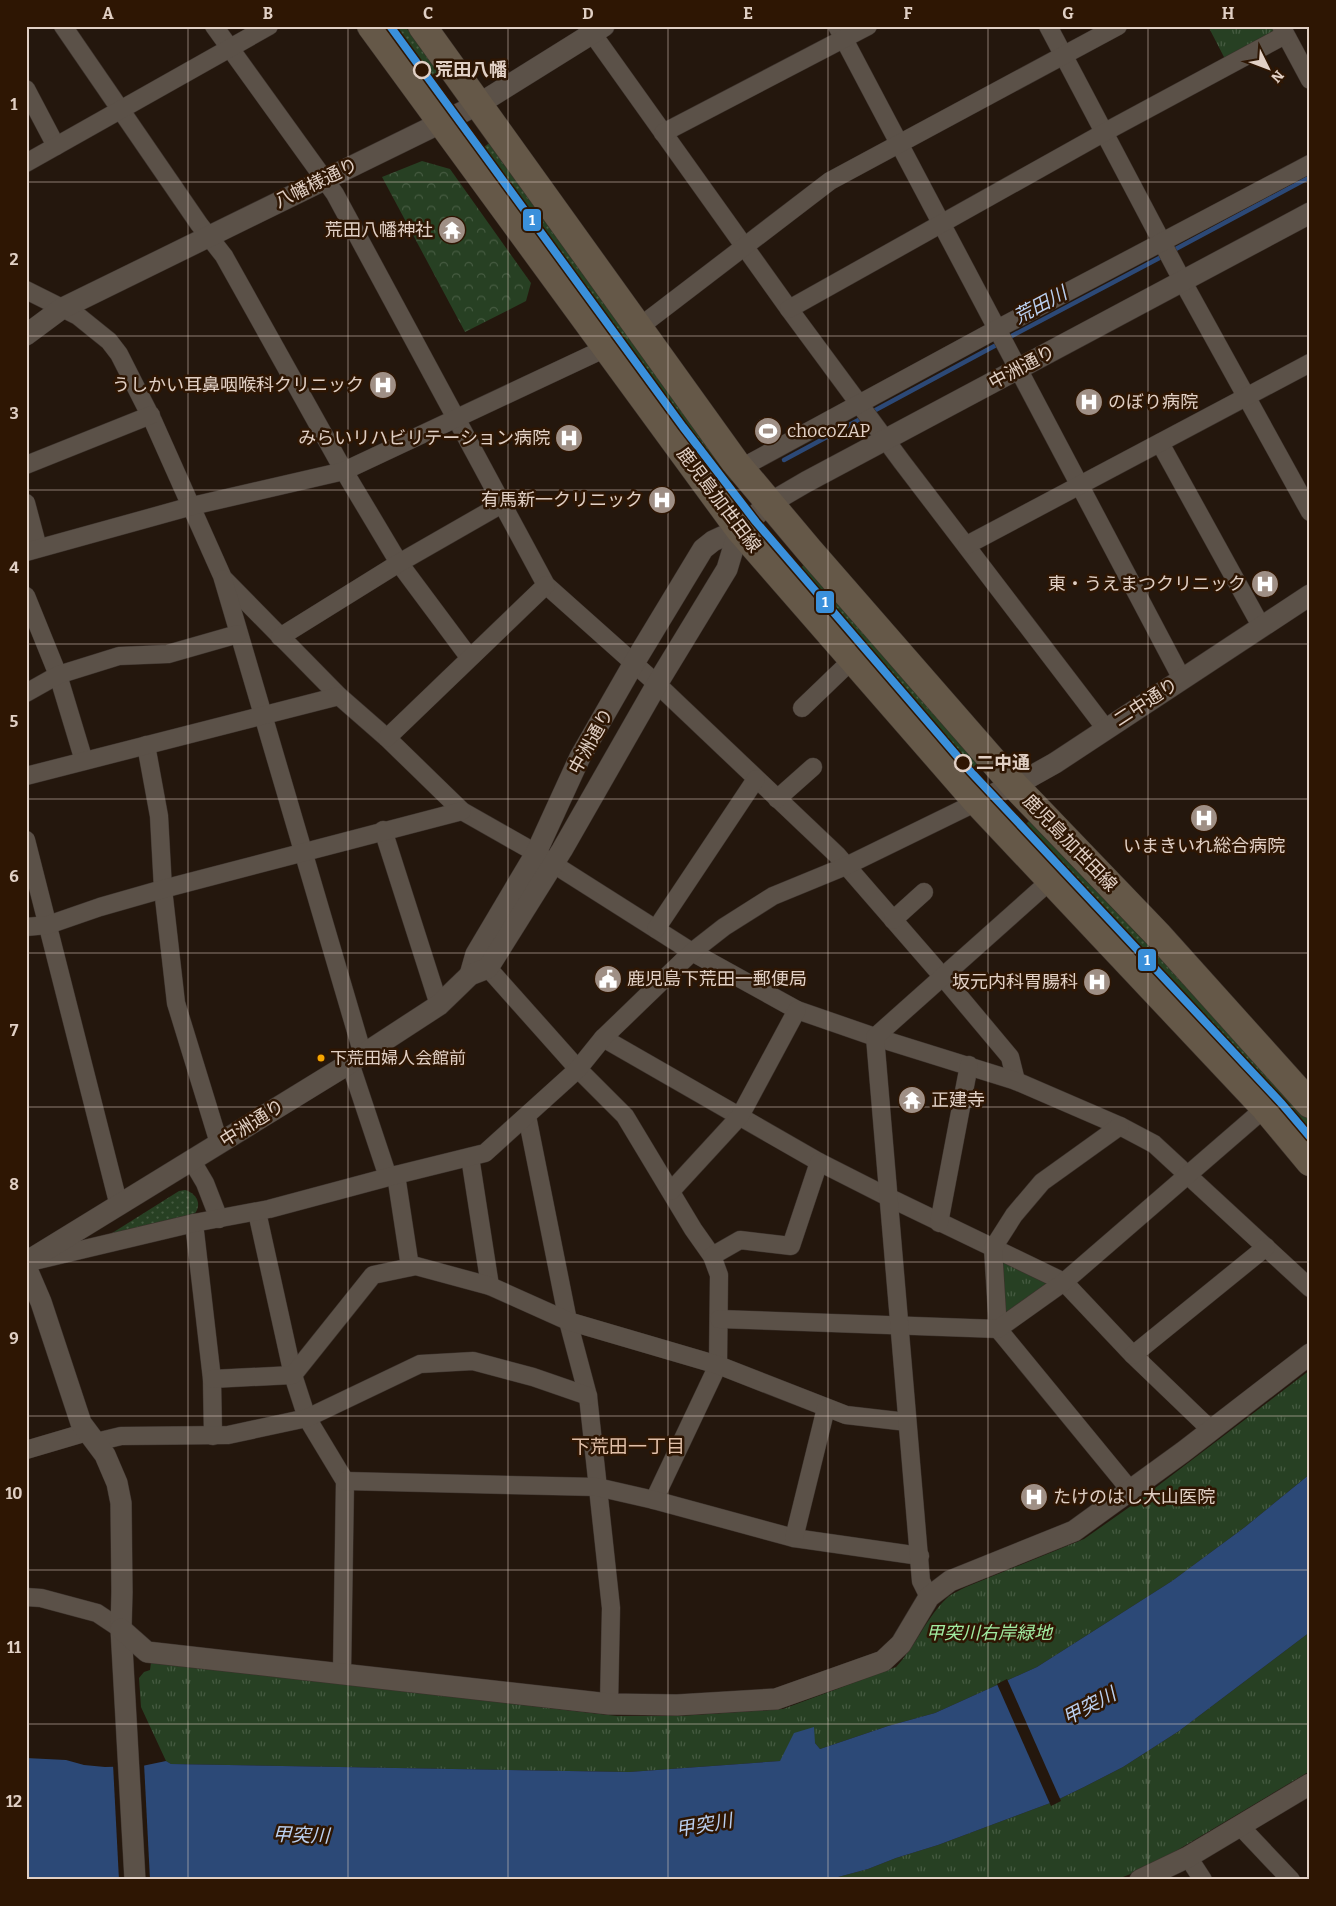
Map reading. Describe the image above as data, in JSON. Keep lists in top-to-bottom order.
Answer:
{
  "streets": {
    "main road": ["鹿児島加世田線"],
    "street": ["八幡様通り", "中洲通り", "二中通り"]
  },
  "crossings": [
    ["八幡様通り", "鹿児島加世田線"],
    ["中洲通り", "鹿児島加世田線"],
    ["鹿児島加世田線", "二中通り"]
  ],
  "districts": ["下荒田一丁目"],
  "water": ["荒田川", "甲突川"],
  "parks": ["甲突川右岸緑地"],
  "places": {
    "other": ["荒田八幡", "二中通", "下荒田婦人会館前"],
    "temple": ["荒田八幡神社", "正建寺"],
    "hospital": [
      "うしかい耳鼻咽喉科クリニック",
      "のぼり病院",
      "みらいリハビリテーション病院",
      "有馬新一クリニック",
      "東・うえまつクリニック",
      "いまきいれ総合病院",
      "坂元内科胃腸科",
      "たけのはし大山医院"
    ],
    "sports": ["chocoZAP"],
    "public building": ["鹿児島下荒田一郵便局"]
  },
  "lines": ["transit line 1"],
  "north": "bottom right",
  "grid": {
    "columns": [
      "A",
      "B",
      "C",
      "D",
      "E",
      "F",
      "G",
      "H"
    ],
    "rows": [
      "1",
      "2",
      "3",
      "4",
      "5",
      "6",
      "7",
      "8",
      "9",
      "10",
      "11",
      "12"
    ]
  }
}
